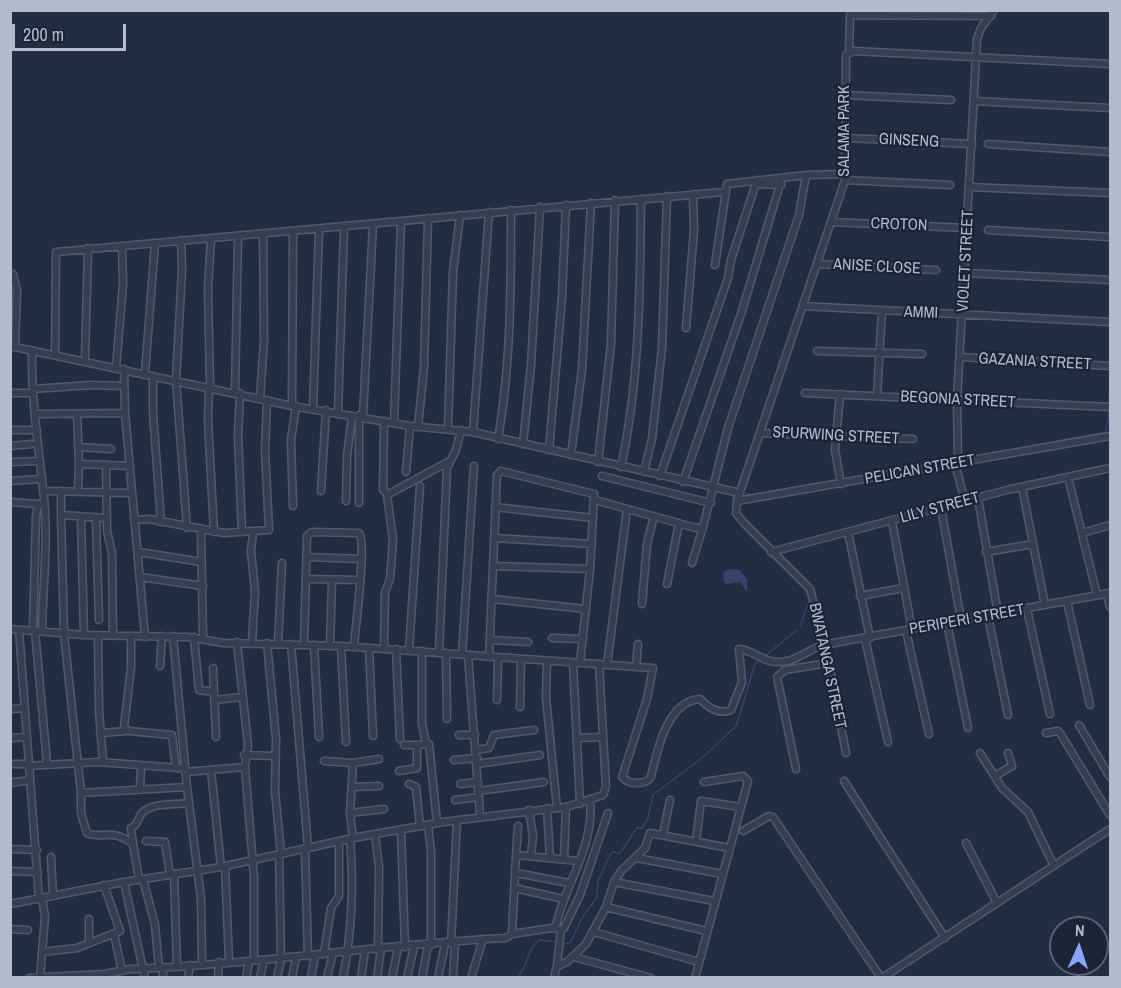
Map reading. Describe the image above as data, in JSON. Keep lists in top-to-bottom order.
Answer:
{
  "streets": {
    "street": [
      "SALAMA PARK",
      "GINSENG",
      "CROTON",
      "VIOLET STREET",
      "ANISE CLOSE",
      "AMMI",
      "GAZANIA STREET",
      "BEGONIA STREET",
      "SPURWING STREET",
      "PELICAN STREET",
      "LILY STREET",
      "PERIPERI STREET",
      "BWATANGA STREET"
    ]
  },
  "crossings": [
    ["SALAMA PARK", "GINSENG"],
    ["SALAMA PARK", "CROTON"],
    ["SALAMA PARK", "VIOLET STREET"],
    ["SALAMA PARK", "ANISE CLOSE"],
    ["SALAMA PARK", "AMMI"],
    ["SALAMA PARK", "SPURWING STREET"],
    ["GINSENG", "VIOLET STREET"],
    ["CROTON", "VIOLET STREET"],
    ["VIOLET STREET", "AMMI"],
    ["VIOLET STREET", "GAZANIA STREET"],
    ["VIOLET STREET", "BEGONIA STREET"],
    ["VIOLET STREET", "PELICAN STREET"],
    ["VIOLET STREET", "LILY STREET"],
    ["PELICAN STREET", "BWATANGA STREET"],
    ["LILY STREET", "BWATANGA STREET"],
    ["PERIPERI STREET", "BWATANGA STREET"]
  ],
  "scale_bar": "200 m",
  "north": "top"
}
